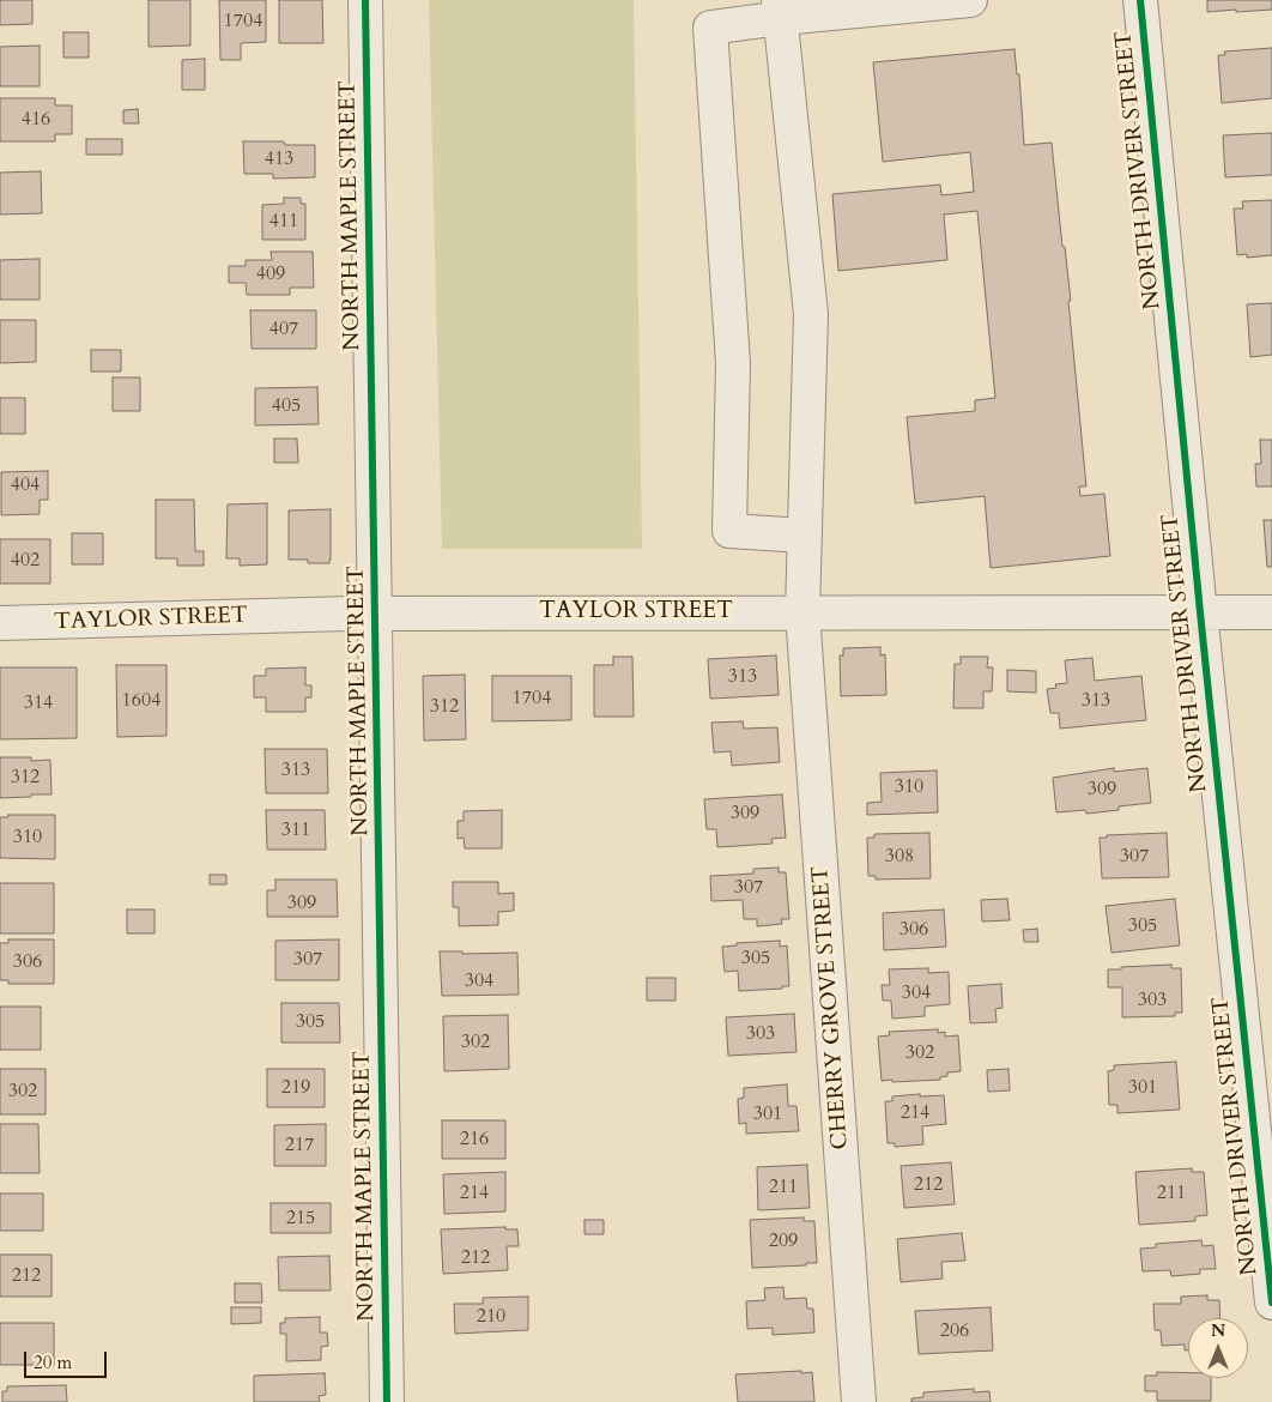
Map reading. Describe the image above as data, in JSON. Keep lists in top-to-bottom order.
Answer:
{
  "streets": {
    "street": [
      "NORTH DRIVER STREET",
      "NORTH MAPLE STREET",
      "TAYLOR STREET",
      "CHERRY GROVE STREET"
    ]
  },
  "crossings": [
    ["NORTH DRIVER STREET", "TAYLOR STREET"],
    ["NORTH MAPLE STREET", "TAYLOR STREET"],
    ["TAYLOR STREET", "CHERRY GROVE STREET"]
  ],
  "house_numbers": [
    "1704",
    "416",
    "413",
    "411",
    "409",
    "407",
    "405",
    "404",
    "402",
    "313",
    "1704",
    "1604",
    "313",
    "314",
    "312",
    "313",
    "312",
    "310",
    "309",
    "309",
    "311",
    "310",
    "308",
    "307",
    "307",
    "309",
    "305",
    "306",
    "305",
    "307",
    "306",
    "304",
    "304",
    "303",
    "305",
    "303",
    "302",
    "302",
    "219",
    "301",
    "302",
    "214",
    "301",
    "216",
    "217",
    "212",
    "211",
    "214",
    "211",
    "215",
    "209",
    "212",
    "212",
    "210",
    "206"
  ],
  "scale_bar": "20 m",
  "north": "top"
}
